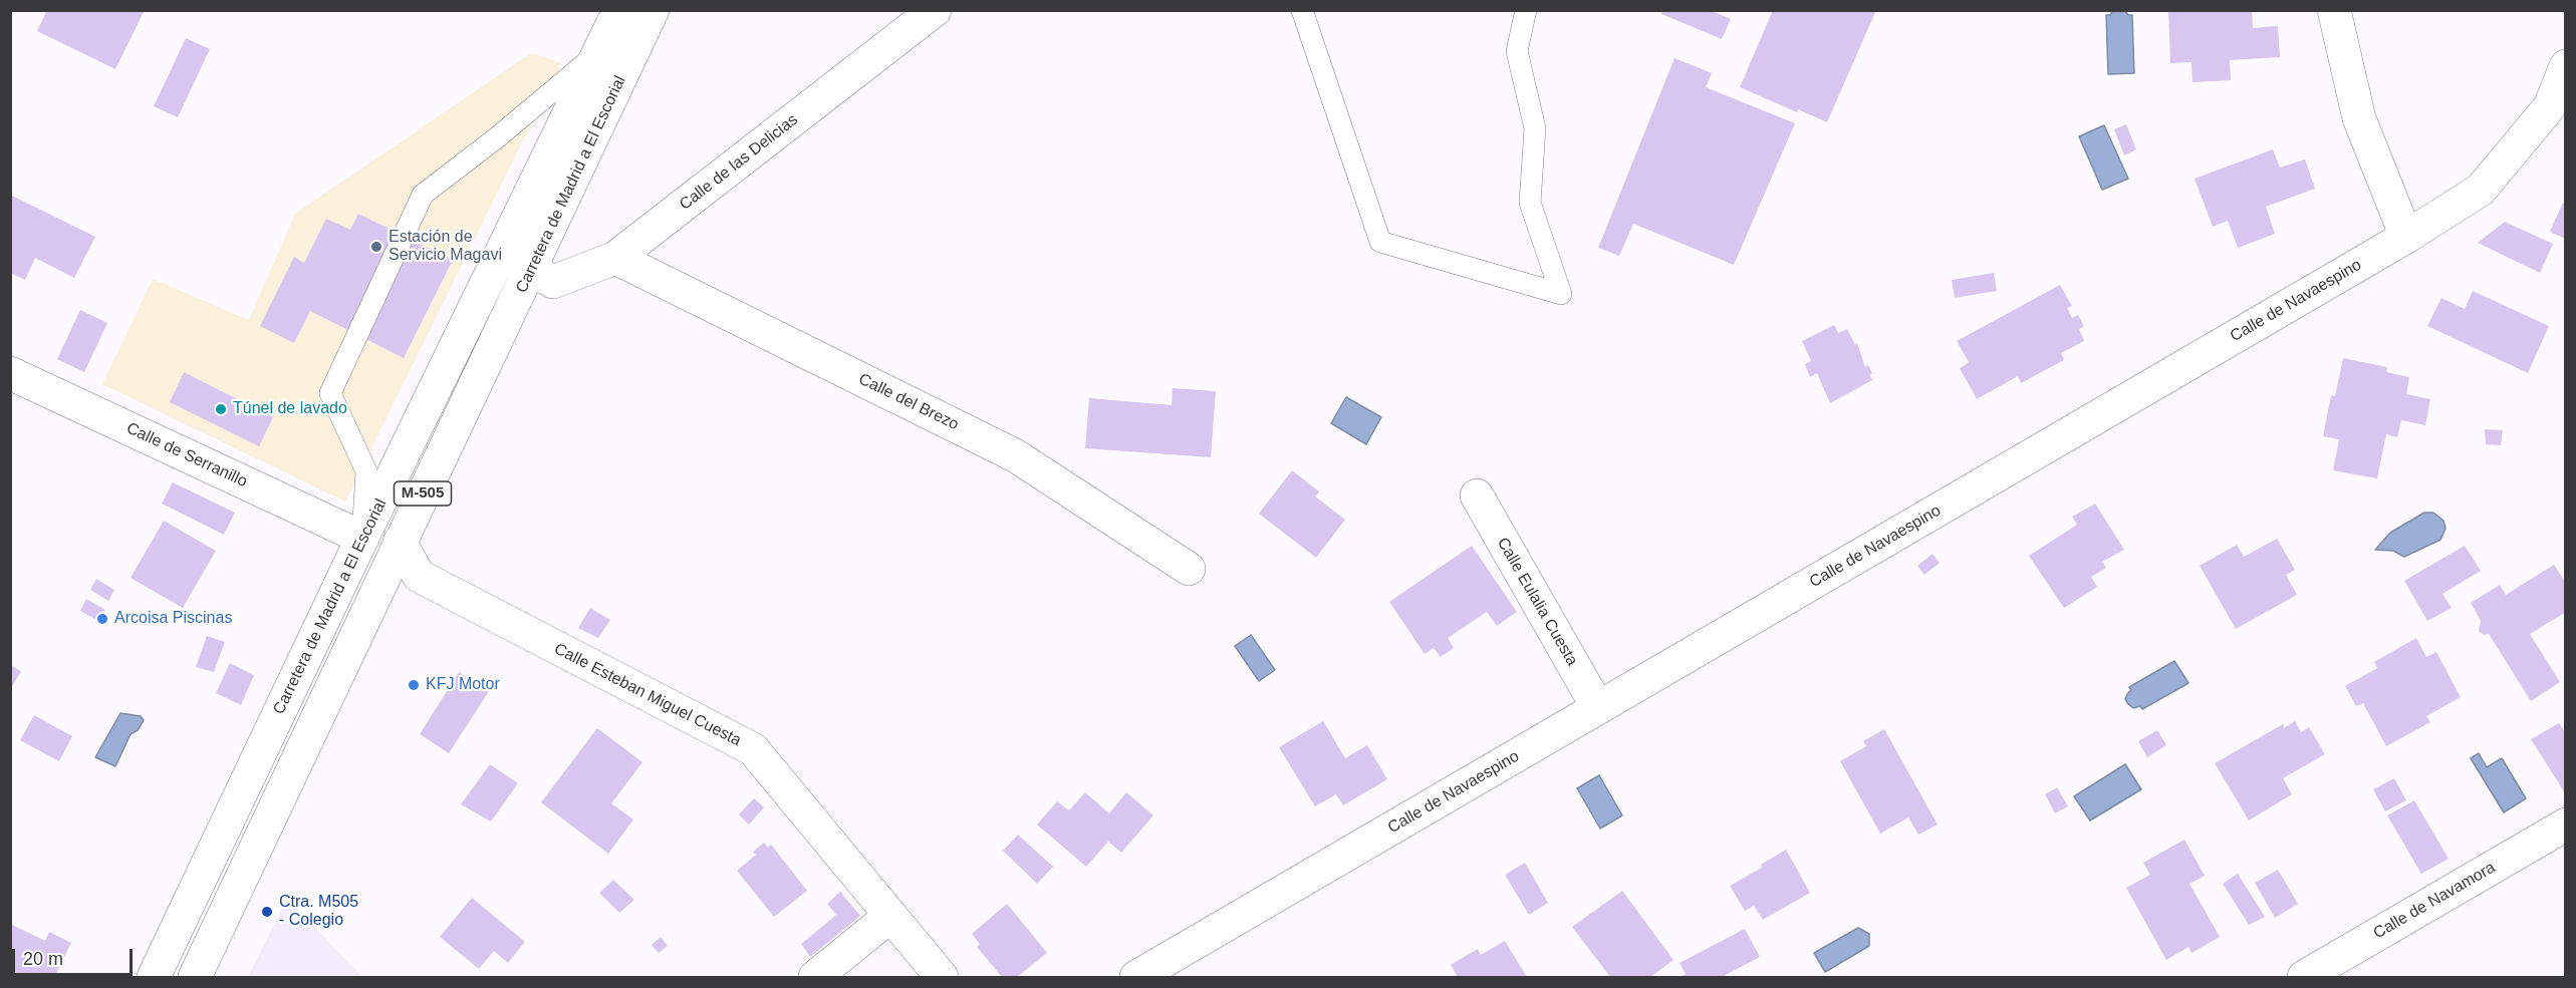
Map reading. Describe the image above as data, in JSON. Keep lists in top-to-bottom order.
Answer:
{
  "streets": {
    "main road": [
      "Calle de las Delicias",
      "Carretera de Madrid a El Escorial",
      "Calle de Navaespino",
      "Calle del Brezo",
      "Calle de Serranillo",
      "M-505",
      "Calle Eulalia Cuesta",
      "Calle Esteban Miguel Cuesta",
      "Calle de Navamora"
    ]
  },
  "crossings": [
    ["Calle de las Delicias", "Carretera de Madrid a El Escorial"],
    ["Calle de las Delicias", "Calle del Brezo"],
    ["Carretera de Madrid a El Escorial", "Calle de Serranillo"],
    ["Carretera de Madrid a El Escorial", "Calle Esteban Miguel Cuesta"],
    ["Calle de Navaespino", "Calle Eulalia Cuesta"]
  ],
  "places": [
    "Estación de Servicio Magavi",
    "Túnel de lavado",
    "Arcoisa Piscinas",
    "KFJ Motor",
    "Ctra. M505 - Colegio"
  ],
  "scale_bar": "20 m"
}
